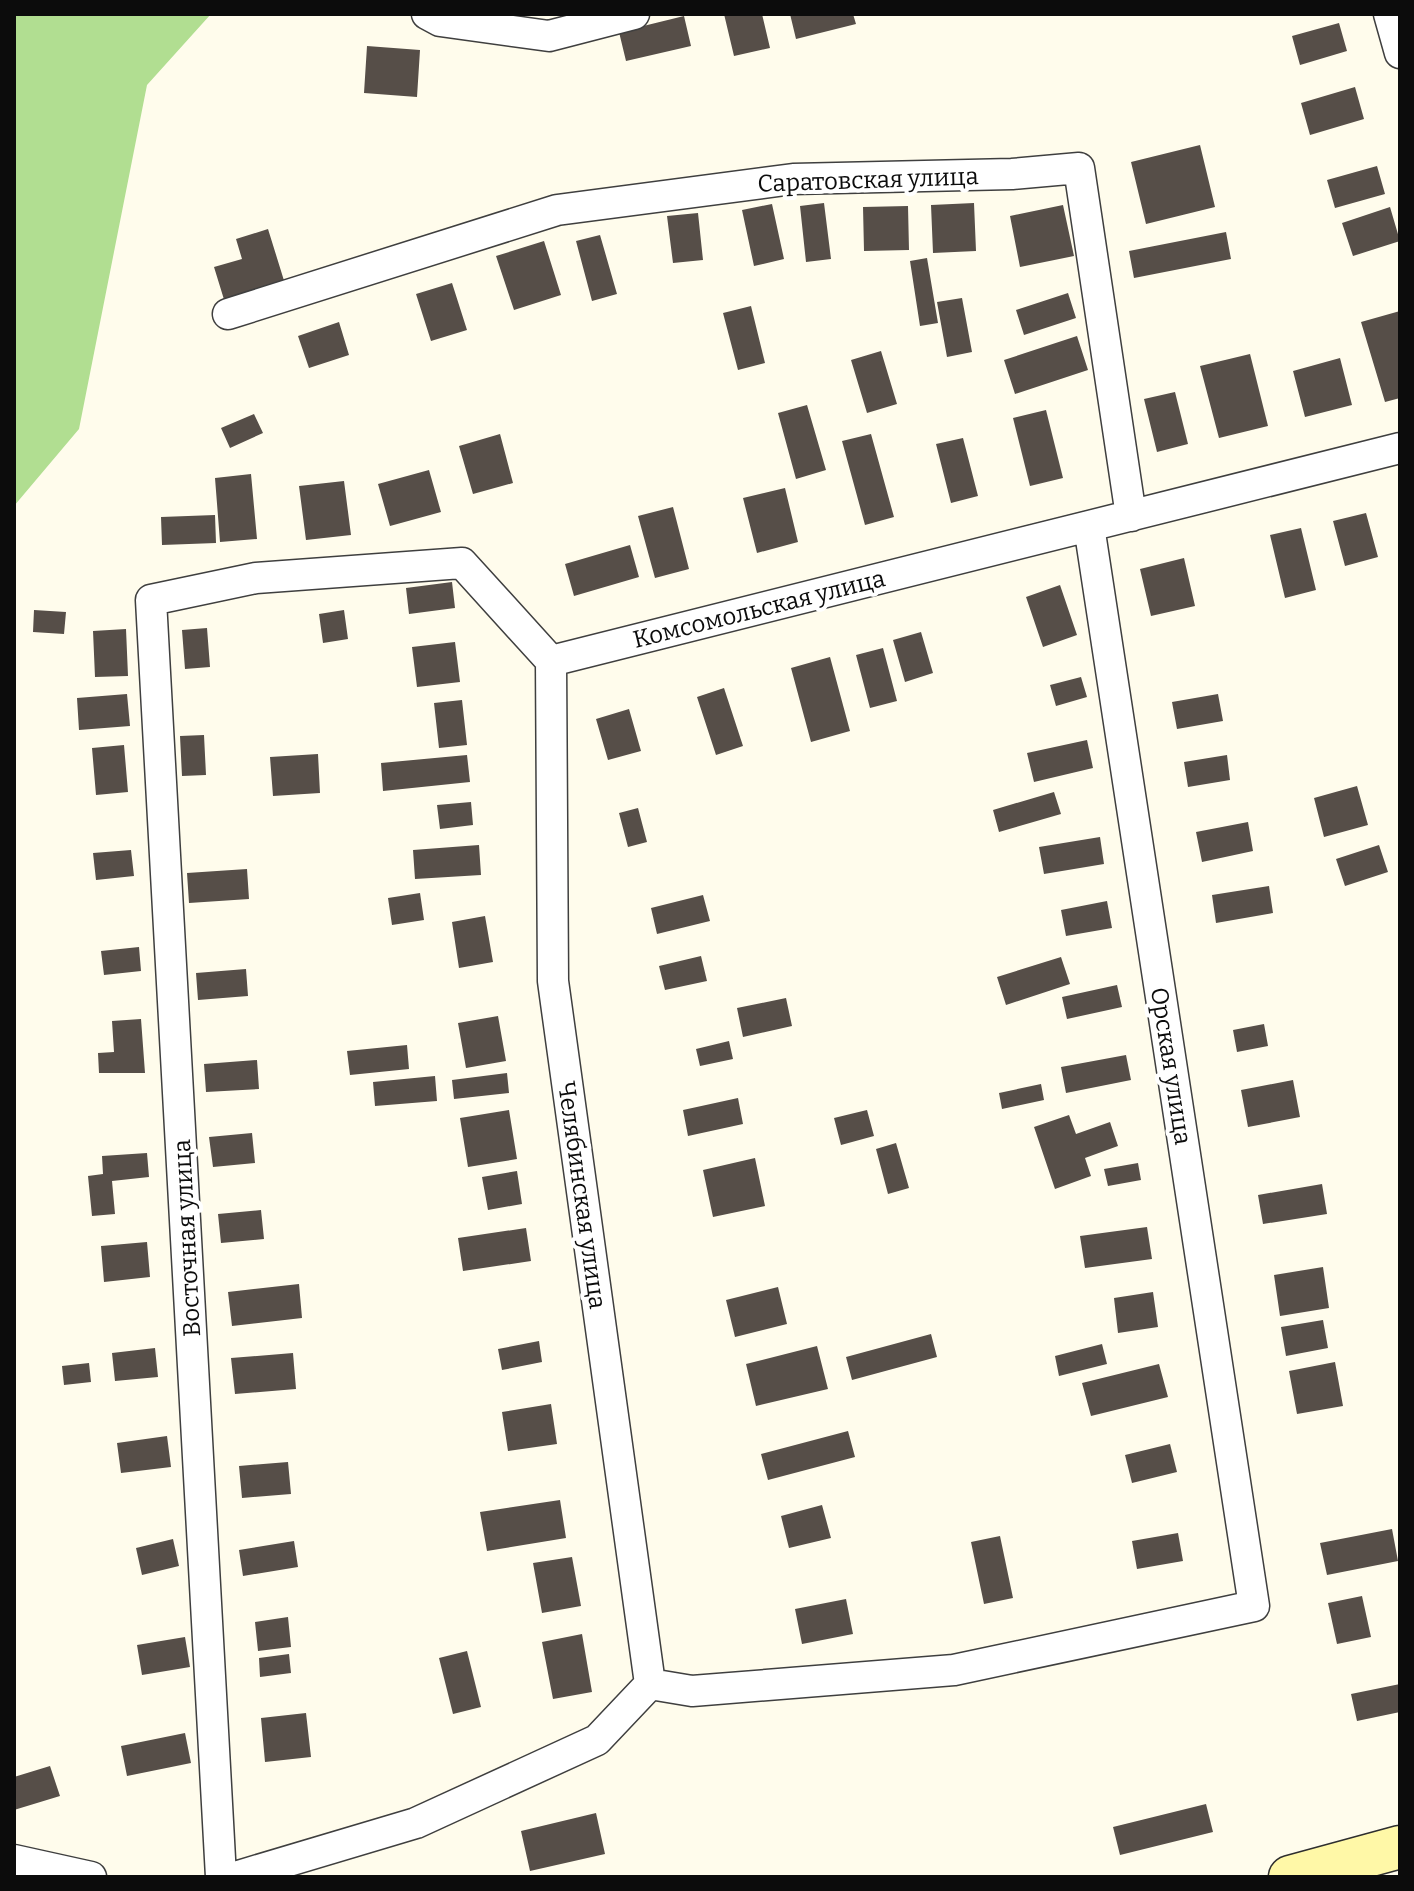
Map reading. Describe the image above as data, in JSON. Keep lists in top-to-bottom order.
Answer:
{
  "streets": {
    "street": [
      "Саратовская улица",
      "Комсомольская улица",
      "Орская улица",
      "Челябинская улица",
      "Восточная улица"
    ]
  },
  "crossings": [
    ["Саратовская улица", "Комсомольская улица"],
    ["Комсомольская улица", "Орская улица"],
    ["Комсомольская улица", "Челябинская улица"],
    ["Комсомольская улица", "Восточная улица"],
    ["Орская улица", "Челябинская улица"],
    ["Челябинская улица", "Восточная улица"]
  ]
}
